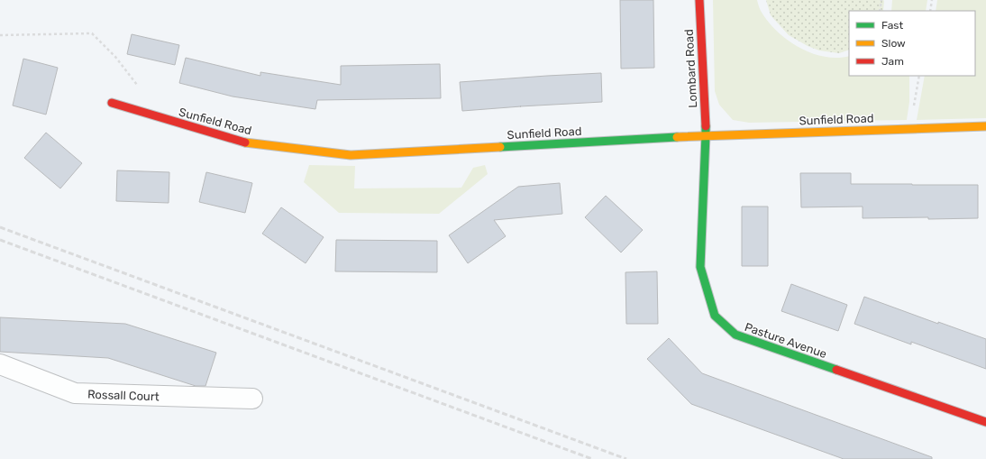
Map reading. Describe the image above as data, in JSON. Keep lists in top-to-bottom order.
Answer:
{
  "streets": {
    "street": [
      "Lombard Road",
      "Sunfield Road",
      "Pasture Avenue",
      "Rossall Court"
    ]
  },
  "crossings": [
    ["Lombard Road", "Sunfield Road"],
    ["Lombard Road", "Pasture Avenue"],
    ["Sunfield Road", "Pasture Avenue"]
  ],
  "legend": ["Fast", "Slow", "Jam"]
}
